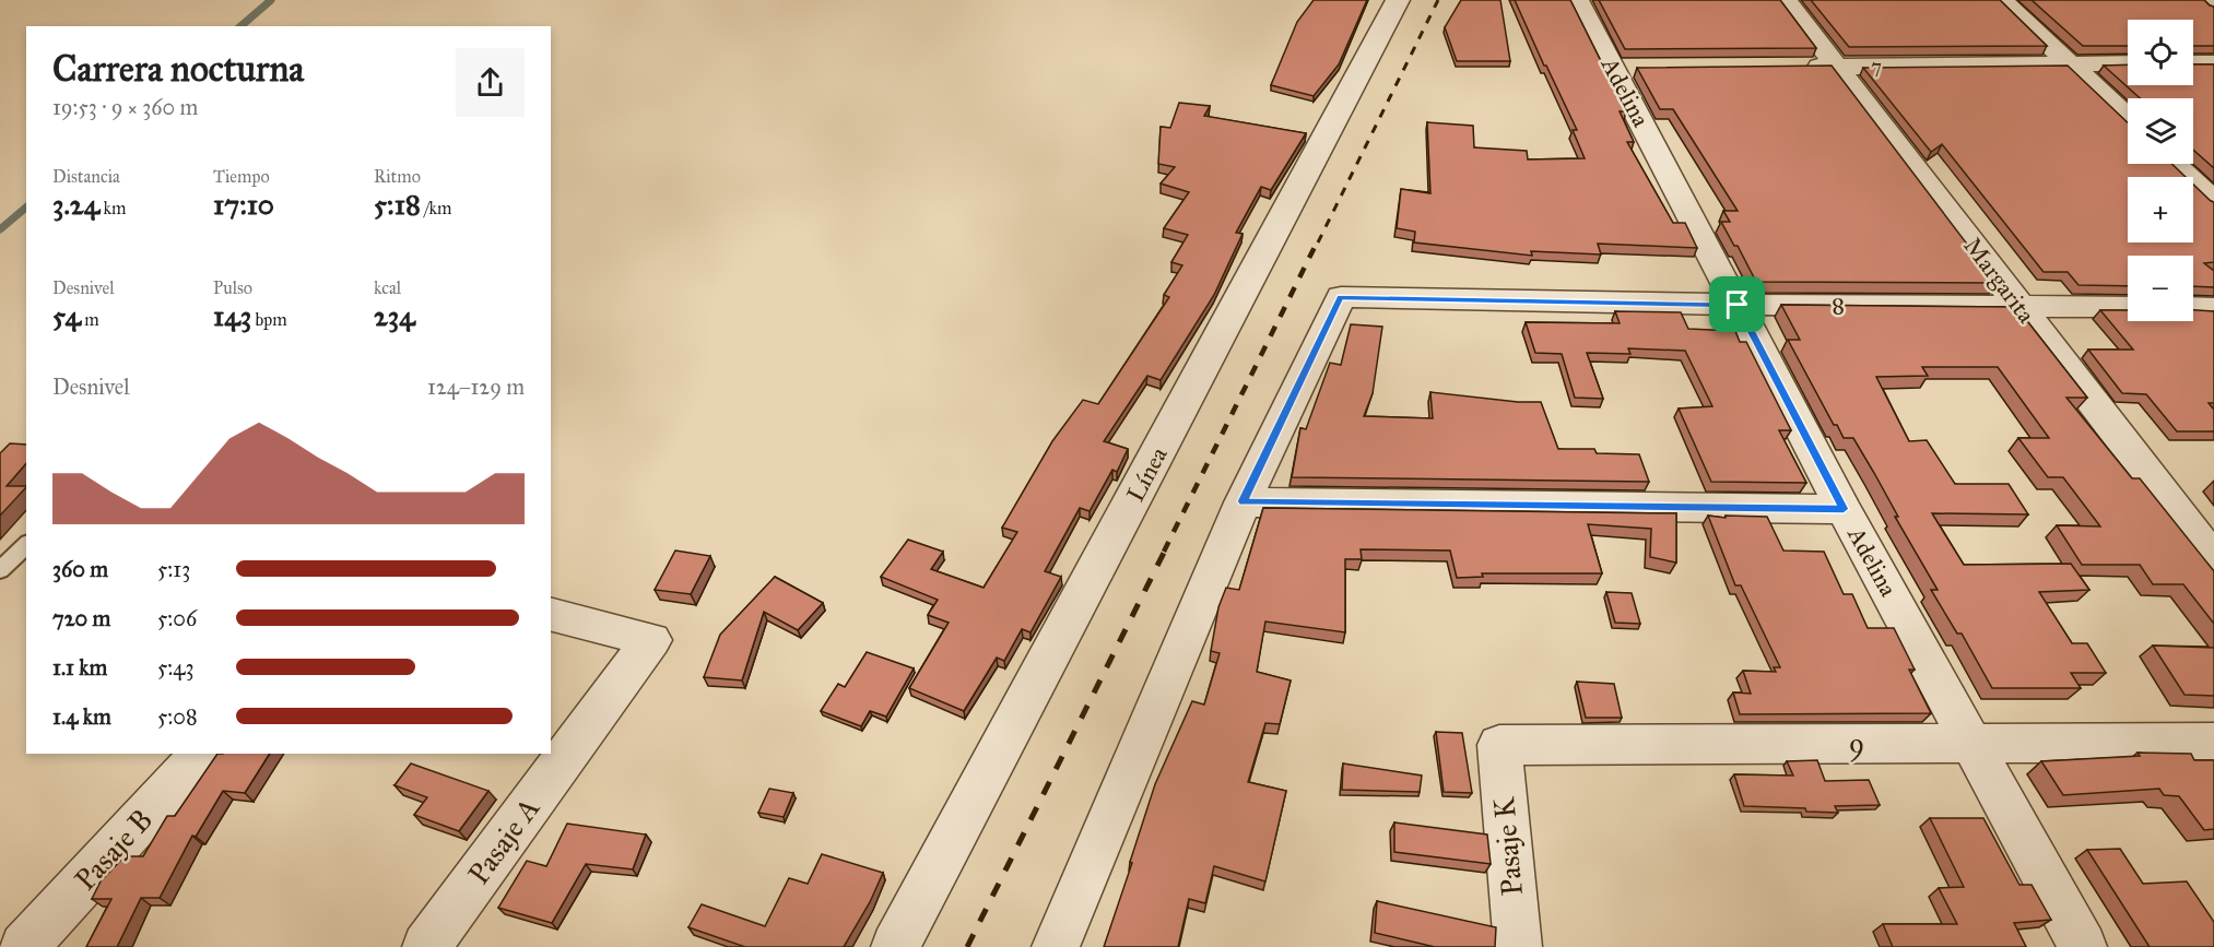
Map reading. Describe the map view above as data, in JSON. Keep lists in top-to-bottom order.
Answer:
{
  "streets": {
    "street": [
      "7",
      "Adelina",
      "Margarita",
      "8",
      "Línea",
      "9",
      "Pasaje A",
      "Pasaje K",
      "Pasaje B"
    ]
  },
  "crossings": [
    ["7", "Margarita"],
    ["Adelina", "8"],
    ["Adelina", "9"],
    ["Margarita", "8"],
    ["9", "Pasaje K"]
  ],
  "page": {
    "map_buttons": ["+", "−"],
    "heading": ["Carrera nocturna", "19:53 · 9 × 360 m"],
    "stats": [
      ["Distancia", "3.24 km"],
      ["Tiempo", "17:10"],
      ["Ritmo", "5:18 /km"],
      ["Desnivel", "54 m"],
      ["Pulso", "143 bpm"],
      ["kcal", "234"]
    ],
    "chart": ["Desnivel", "124–129 m"],
    "list": [
      {
        "name": "360 m",
        "note": "5:13"
      },
      {
        "name": "720 m",
        "note": "5:06"
      },
      {
        "name": "1.1 km",
        "note": "5:43"
      },
      {
        "name": "1.4 km",
        "note": "5:08"
      }
    ]
  }
}
